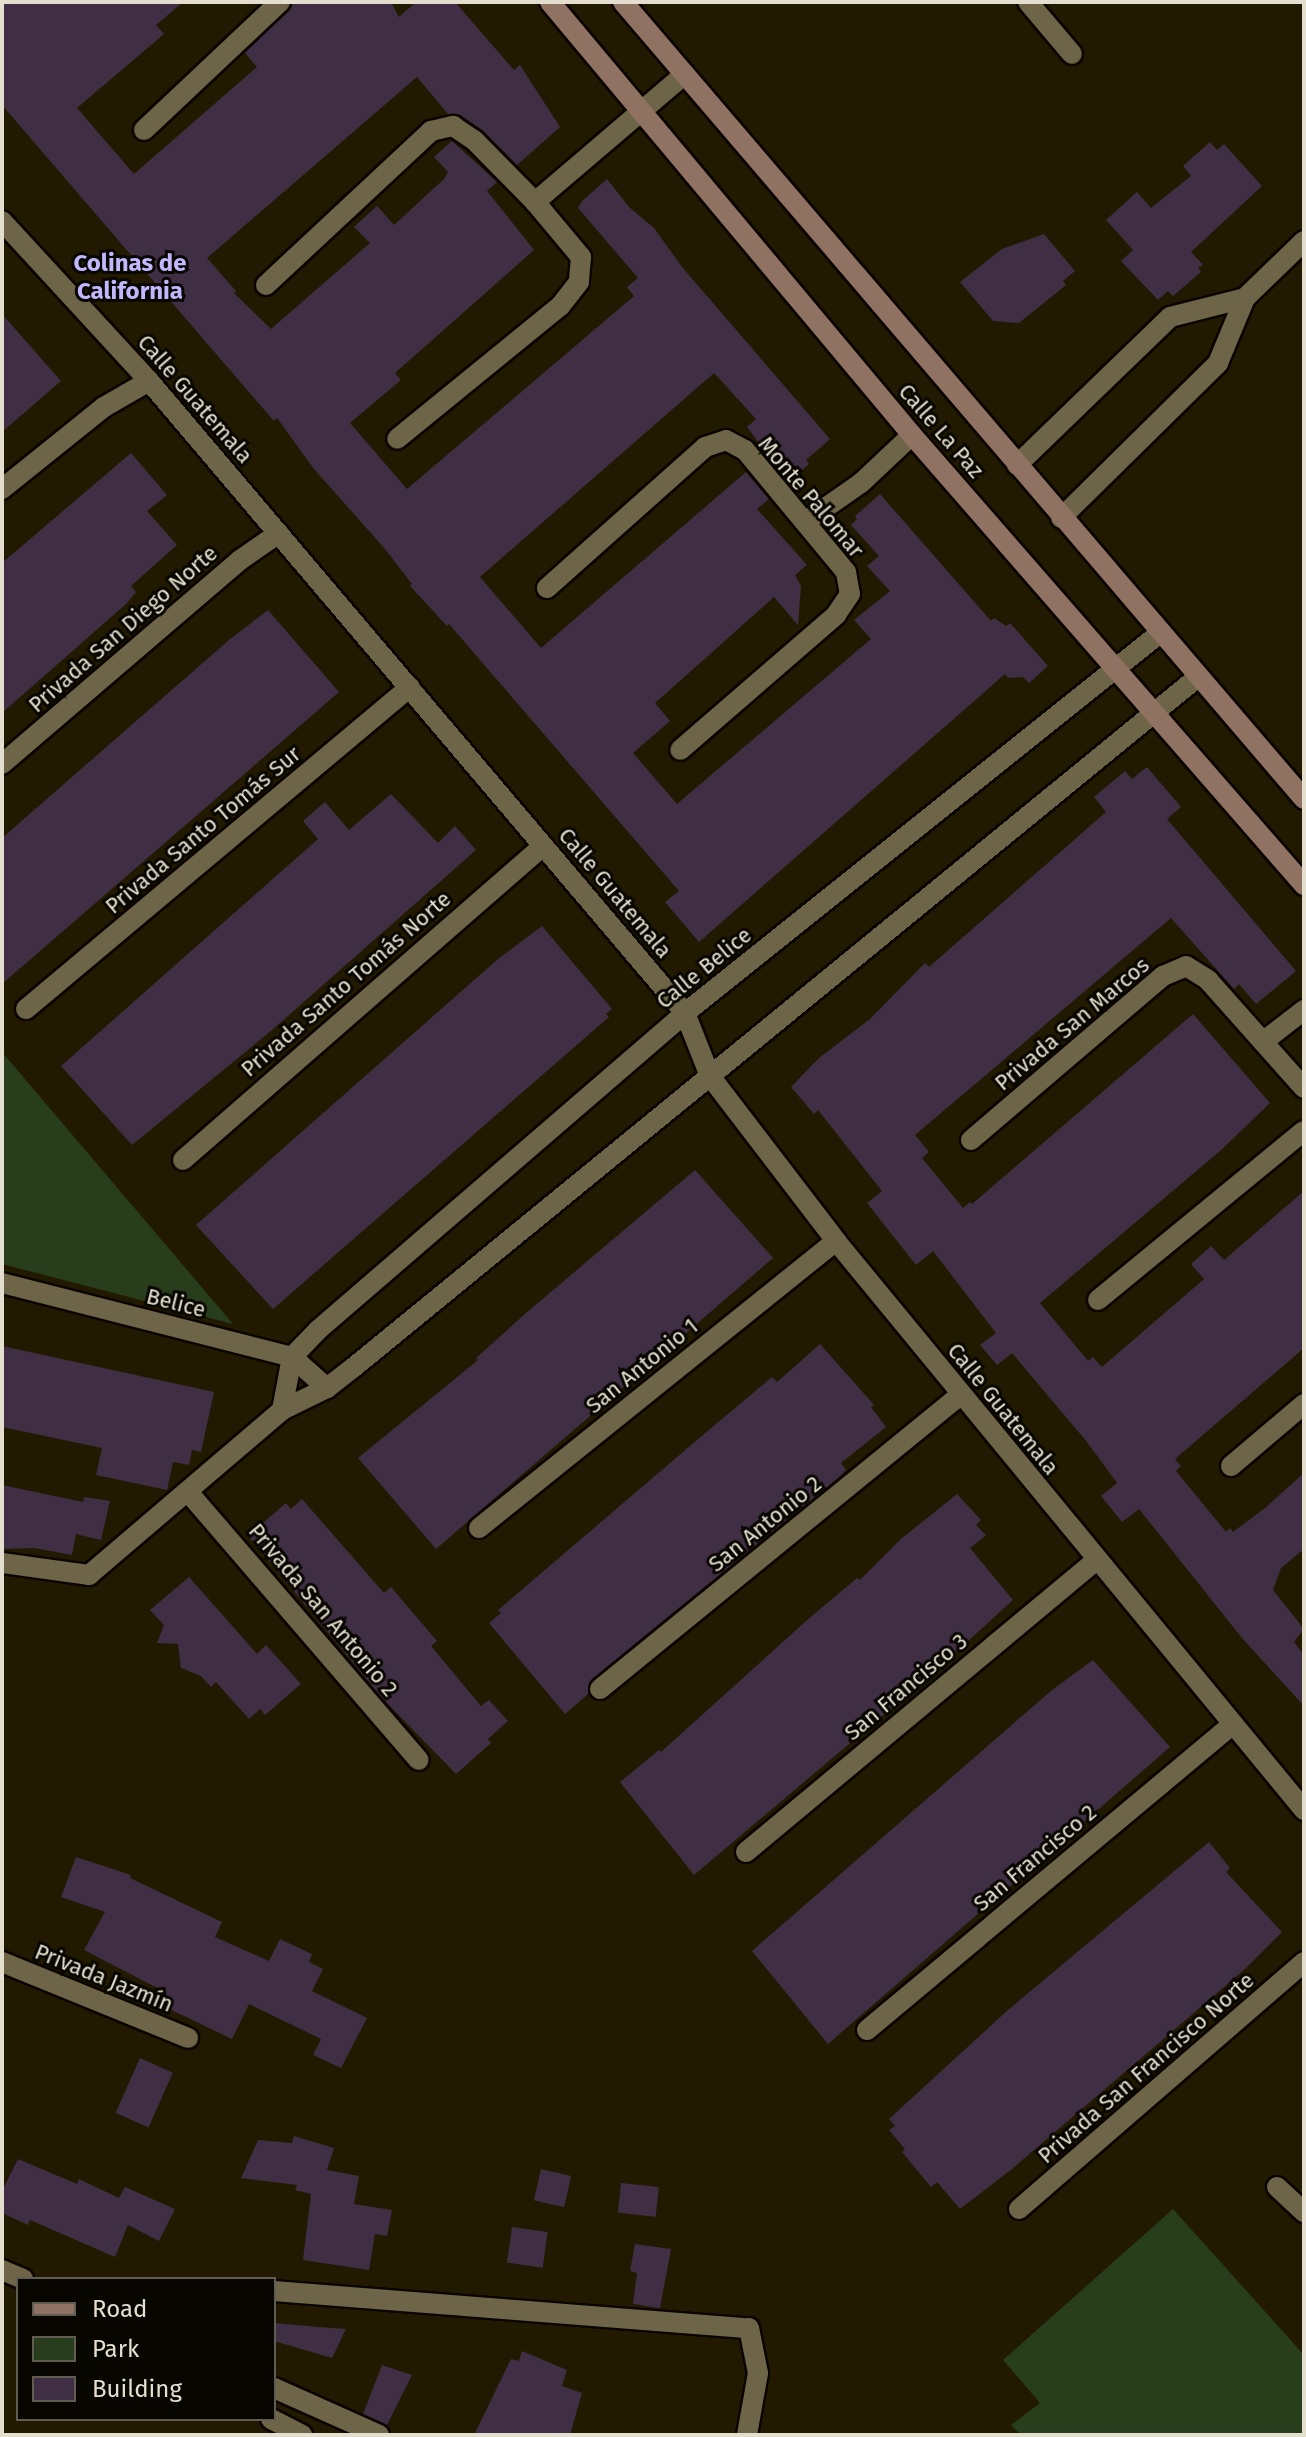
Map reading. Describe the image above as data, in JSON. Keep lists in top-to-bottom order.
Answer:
{
  "streets": {
    "main road": ["Calle La Paz"],
    "street": [
      "Calle Guatemala",
      "Monte Palomar",
      "Privada San Diego Norte",
      "Privada Santo Tomás Sur",
      "Calle Belice",
      "Privada Santo Tomás Norte",
      "Privada San Marcos",
      "Belice",
      "San Antonio 1",
      "San Antonio 2",
      "Privada San Antonio 2",
      "San Francisco 3",
      "San Francisco 2",
      "Privada Jazmín",
      "Privada San Francisco Norte"
    ]
  },
  "crossings": [
    ["Calle Guatemala", "Privada San Diego Norte"],
    ["Calle Guatemala", "Privada Santo Tomás Sur"],
    ["Calle Guatemala", "Calle Belice"],
    ["Calle Guatemala", "Privada Santo Tomás Norte"],
    ["Calle Guatemala", "San Antonio 1"],
    ["Calle Guatemala", "San Antonio 2"],
    ["Calle Guatemala", "San Francisco 3"],
    ["Calle Guatemala", "San Francisco 2"],
    ["Calle La Paz", "Calle Belice"],
    ["Calle Belice", "Belice"]
  ],
  "districts": ["Colinas de California"],
  "legend": ["Road", "Park", "Building"]
}
